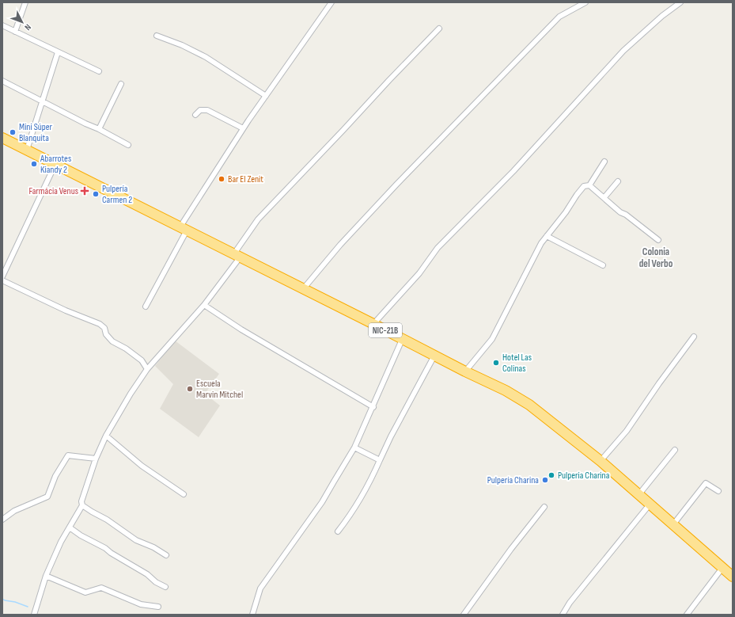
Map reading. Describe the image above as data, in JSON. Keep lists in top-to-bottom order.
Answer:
{
  "streets": {
    "highway": ["NIC-21B"]
  },
  "districts": ["Colonia del Verbo"],
  "places": {
    "other": [
      "Mini Súper Blanquita",
      "Abarrotes Kiandy 2",
      "Bar El Zenit",
      "Pulpería Carmen 2",
      "Hotel Las Colinas",
      "Escuela Marvin Mitchel",
      "Pulperia Charina",
      "Pulpería Charina"
    ],
    "health": ["Farmácia Venus"]
  },
  "north": "bottom right"
}
